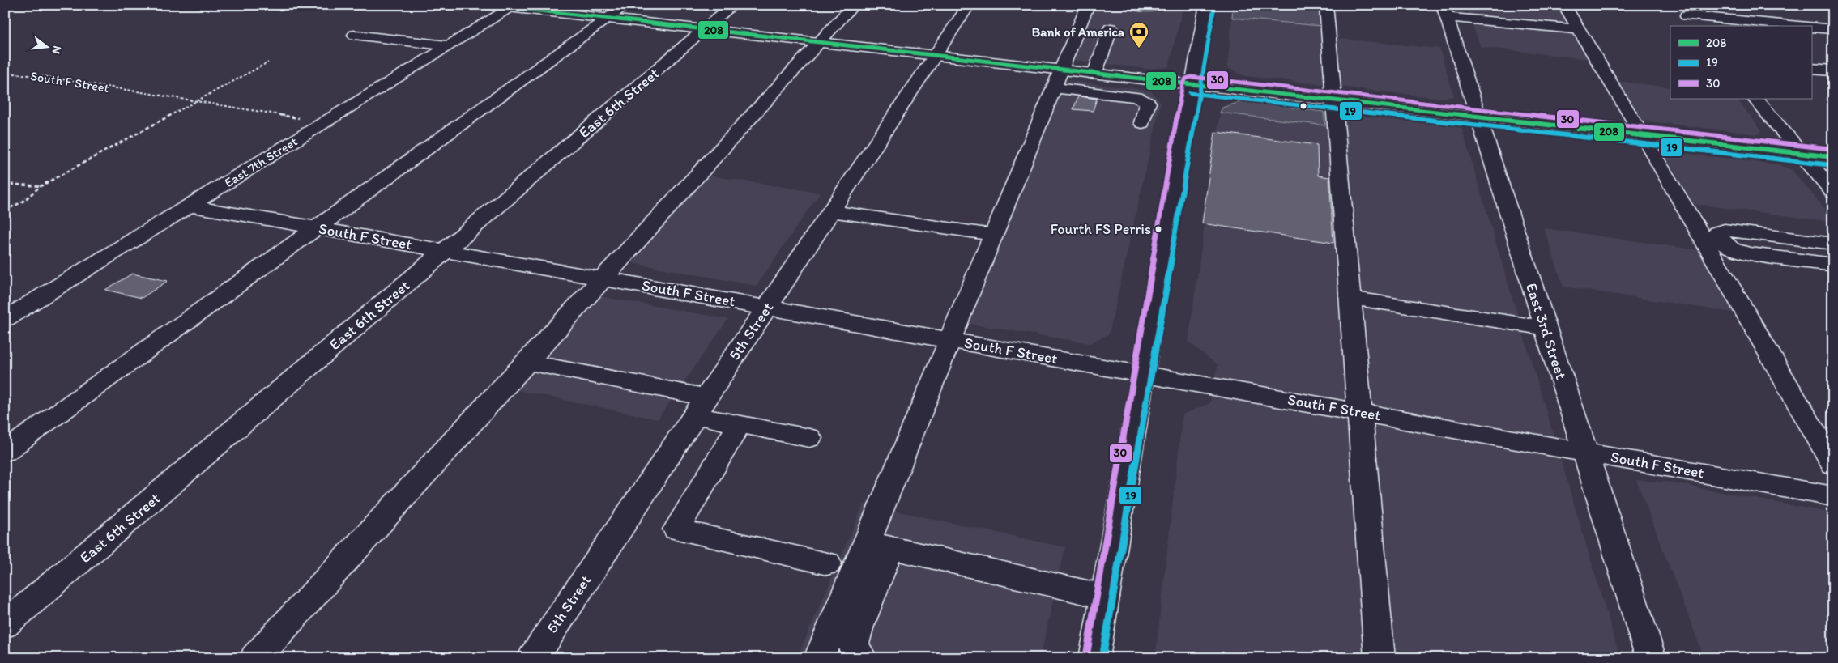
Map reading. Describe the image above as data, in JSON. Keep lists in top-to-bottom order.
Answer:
{
  "streets": {
    "street": [
      "South F Street",
      "East 6th Street",
      "East 7th Street",
      "5th Street",
      "East 3rd Street"
    ]
  },
  "crossings": [
    ["South F Street", "East 6th Street"],
    ["South F Street", "East 7th Street"],
    ["South F Street", "5th Street"],
    ["South F Street", "East 3rd Street"]
  ],
  "places": {
    "bank": ["Bank of America"],
    "other": ["Fourth FS Perris"]
  },
  "lines": ["transit line 208", "transit line 19", "transit line 30"],
  "legend": ["208", "19", "30"],
  "north": "right"
}
